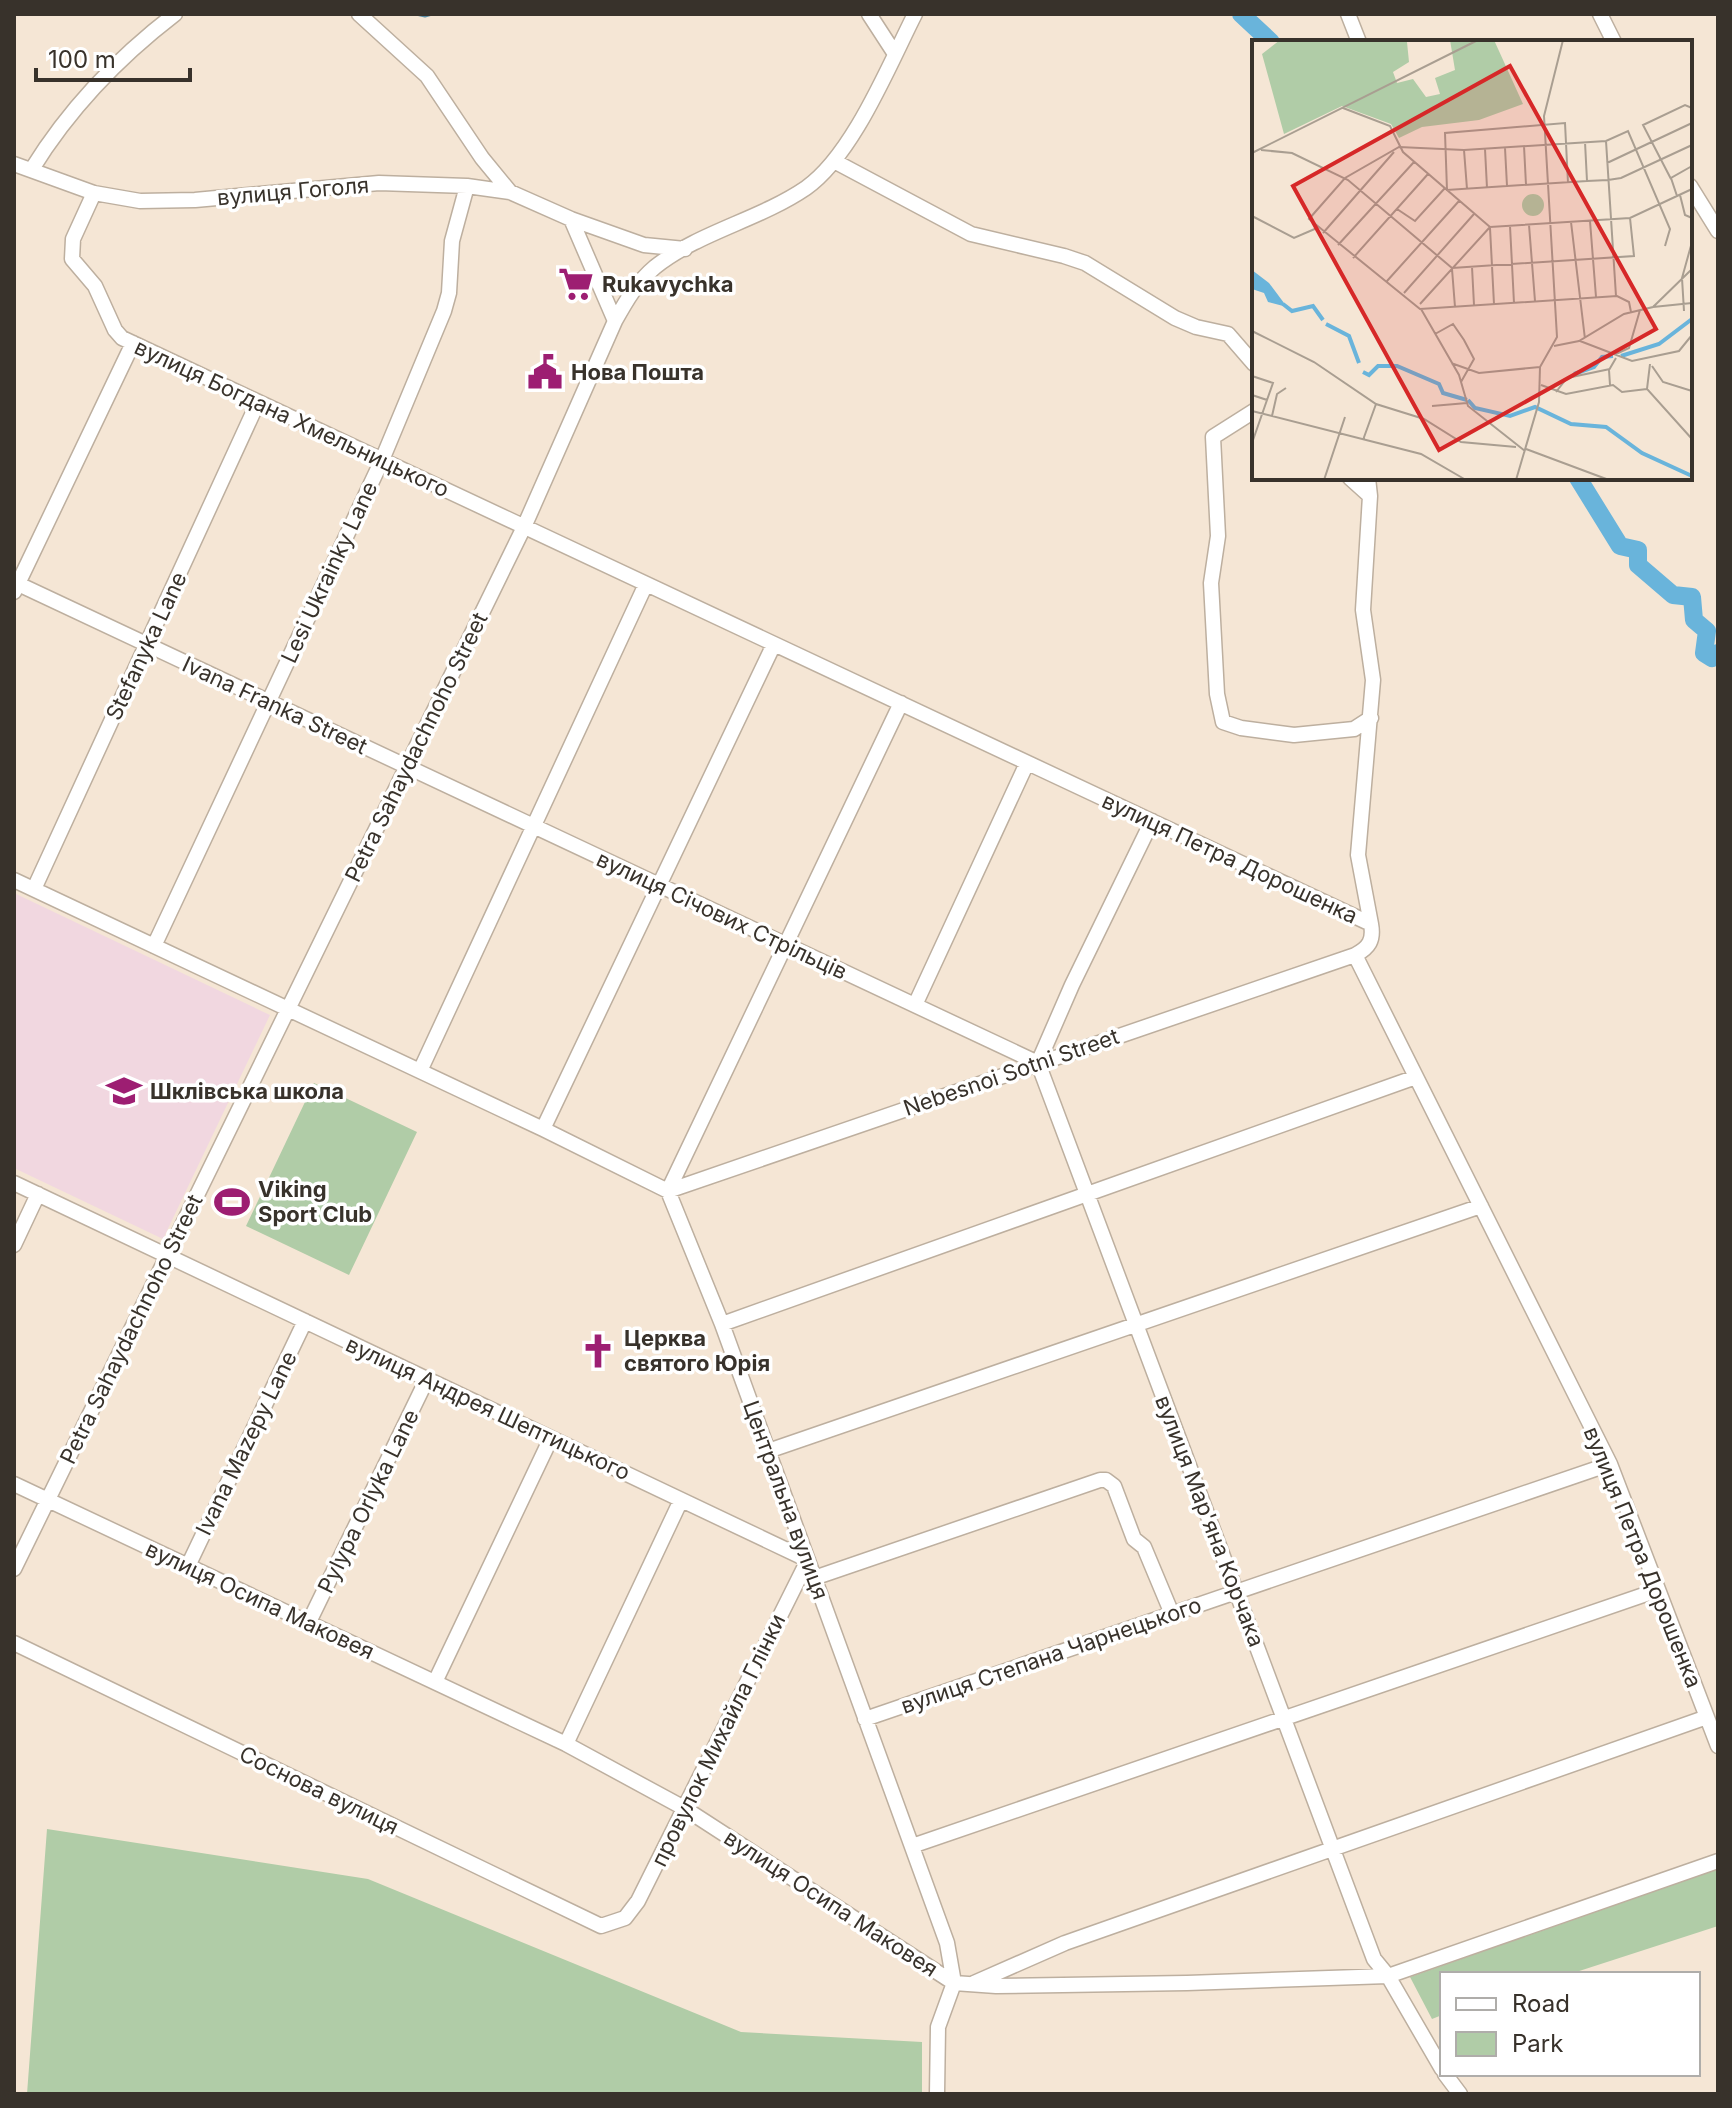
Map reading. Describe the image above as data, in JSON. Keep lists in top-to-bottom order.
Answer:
{
  "streets": {
    "street": [
      "вулиця Гоголя",
      "вулиця Богдана Хмельницького",
      "Lesi Ukrainky Lane",
      "Stefanyka Lane",
      "Ivana Franka Street",
      "Petra Sahaydachnoho Street",
      "вулиця Петра Дорошенка",
      "вулиця Січових Стрільців",
      "Nebesnoi Sotni Street",
      "вулиця Андрея Шептицького",
      "Ivana Mazepy Lane",
      "Центральна вулиця",
      "Pylypa Orlyka Lane",
      "вулиця Мар'яна Корчака",
      "вулиця Осипа Маковея",
      "вулиця Степана Чарнецького",
      "провулок Михайла Глінки",
      "Соснова вулиця"
    ]
  },
  "crossings": [
    ["вулиця Гоголя", "вулиця Богдана Хмельницького"],
    ["вулиця Гоголя", "Lesi Ukrainky Lane"],
    ["вулиця Гоголя", "Petra Sahaydachnoho Street"],
    ["вулиця Богдана Хмельницького", "Lesi Ukrainky Lane"],
    ["вулиця Богдана Хмельницького", "Stefanyka Lane"],
    ["вулиця Богдана Хмельницького", "Petra Sahaydachnoho Street"],
    ["вулиця Богдана Хмельницького", "вулиця Петра Дорошенка"],
    ["Lesi Ukrainky Lane", "Ivana Franka Street"],
    ["Stefanyka Lane", "Ivana Franka Street"],
    ["Ivana Franka Street", "Petra Sahaydachnoho Street"],
    ["Ivana Franka Street", "вулиця Січових Стрільців"],
    ["Petra Sahaydachnoho Street", "вулиця Петра Дорошенка"],
    ["Petra Sahaydachnoho Street", "вулиця Січових Стрільців"],
    ["Petra Sahaydachnoho Street", "вулиця Андрея Шептицького"],
    ["Petra Sahaydachnoho Street", "вулиця Осипа Маковея"],
    ["вулиця Петра Дорошенка", "Nebesnoi Sotni Street"],
    ["вулиця Петра Дорошенка", "вулиця Степана Чарнецького"],
    ["вулиця Січових Стрільців", "Nebesnoi Sotni Street"],
    ["вулиця Січових Стрільців", "вулиця Мар'яна Корчака"],
    ["Nebesnoi Sotni Street", "Центральна вулиця"],
    ["Nebesnoi Sotni Street", "вулиця Мар'яна Корчака"],
    ["вулиця Андрея Шептицького", "Ivana Mazepy Lane"],
    ["вулиця Андрея Шептицького", "Центральна вулиця"],
    ["вулиця Андрея Шептицького", "Pylypa Orlyka Lane"],
    ["вулиця Андрея Шептицького", "провулок Михайла Глінки"],
    ["Ivana Mazepy Lane", "вулиця Осипа Маковея"],
    ["Центральна вулиця", "вулиця Осипа Маковея"],
    ["Центральна вулиця", "вулиця Степана Чарнецького"],
    ["Центральна вулиця", "провулок Михайла Глінки"],
    ["Pylypa Orlyka Lane", "вулиця Осипа Маковея"],
    ["вулиця Мар'яна Корчака", "вулиця Осипа Маковея"],
    ["вулиця Мар'яна Корчака", "вулиця Степана Чарнецького"],
    ["вулиця Осипа Маковея", "провулок Михайла Глінки"],
    ["провулок Михайла Глінки", "Соснова вулиця"]
  ],
  "places": {
    "supermarket": ["Rukavychka"],
    "public building": ["Нова Пошта"],
    "school or university": ["Шклівська школа"],
    "sports": ["Viking Sport Club"],
    "church": ["Церква святого Юрія"]
  },
  "legend": ["Road", "Park"],
  "scale_bar": "100 m"
}
